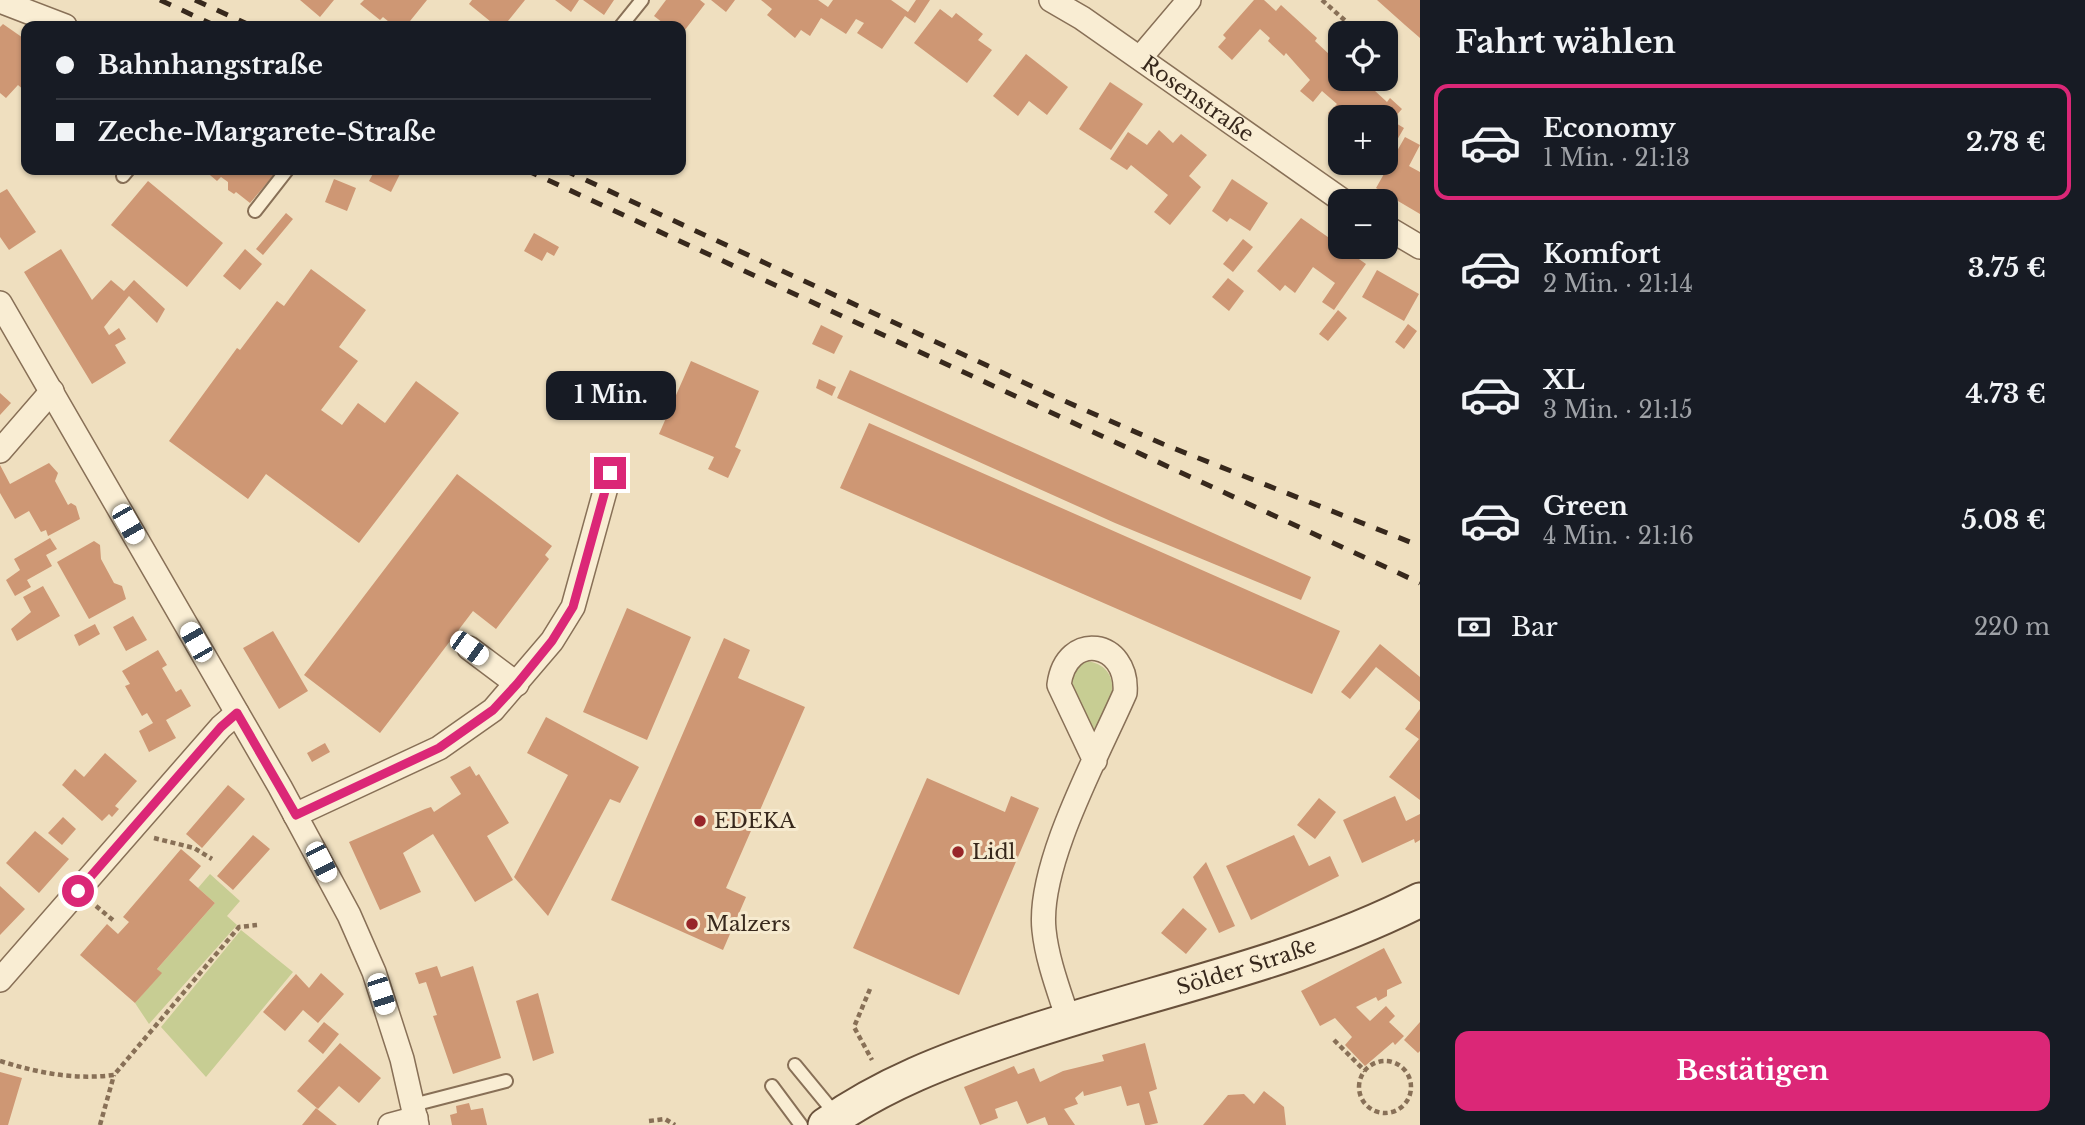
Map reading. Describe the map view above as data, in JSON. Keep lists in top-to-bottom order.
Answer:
{
  "streets": {
    "main road": ["Sölder Straße"],
    "street": ["Rosenstraße"]
  },
  "places": ["EDEKA", "Lidl", "Malzers"],
  "page": {
    "heading": "Fahrt wählen",
    "map_buttons": ["+", "−"],
    "banner": ["Bahnhangstraße", "Zeche-Margarete-Straße"],
    "list": [
      {
        "name": "Economy",
        "note": "1 Min. · 21:13",
        "value": "2.78 €"
      },
      {
        "name": "Komfort",
        "note": "2 Min. · 21:14",
        "value": "3.75 €"
      },
      {
        "name": "XL",
        "note": "3 Min. · 21:15",
        "value": "4.73 €"
      },
      {
        "name": "Green",
        "note": "4 Min. · 21:16",
        "value": "5.08 €"
      }
    ],
    "bubble": "1 Min.",
    "pay": ["Bar", "220 m"],
    "buttons": "Bestätigen"
  }
}
